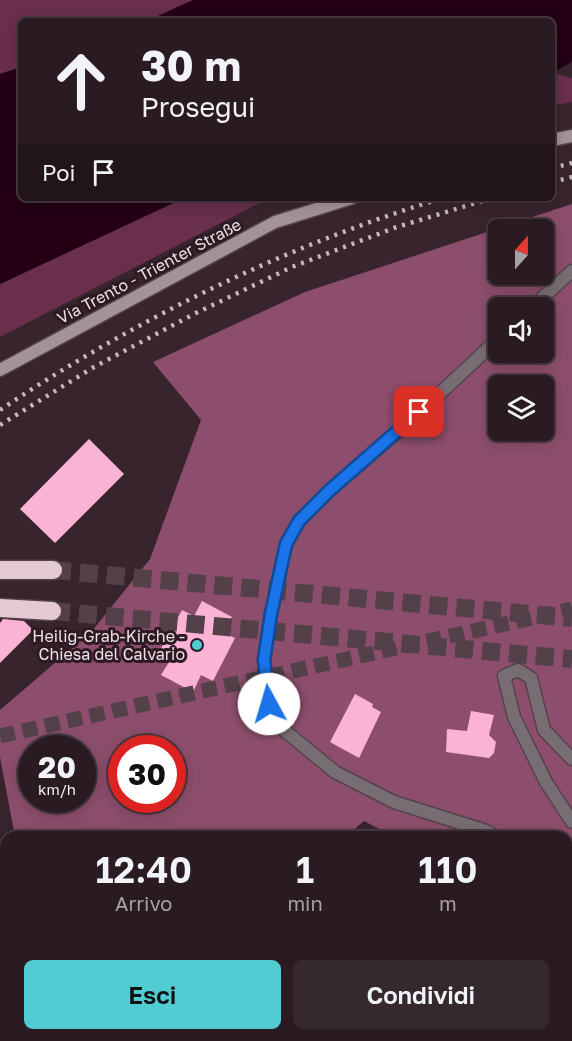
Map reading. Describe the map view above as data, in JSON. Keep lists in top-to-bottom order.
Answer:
{
  "streets": {
    "street": ["Via Trento - Trienter Straße"]
  },
  "places": ["Heilig-Grab-Kirche - Chiesa del Calvario"],
  "north": "top",
  "page": {
    "turn": ["30 m", "Prosegui"],
    "then": "Poi",
    "speed": "20 km/h",
    "limit": "30",
    "eta": [
      "12:40",
      "Arrivo",
      "1",
      "min",
      "110",
      "m"
    ],
    "buttons": ["Esci", "Condividi"]
  }
}
